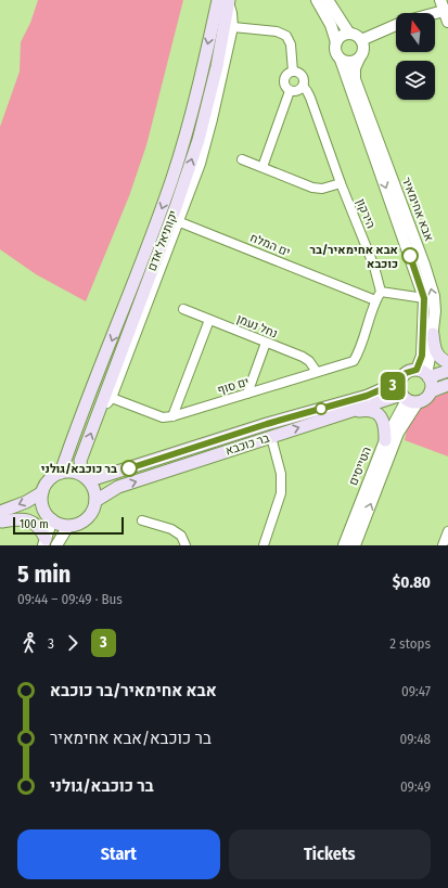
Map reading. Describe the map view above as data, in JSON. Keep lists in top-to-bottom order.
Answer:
{
  "streets": {
    "main road": ["יקותיאל אדם", "בר כוכבא"],
    "street": [
      "אבא אחימאיר",
      "הירקון",
      "ים המלח",
      "נחל נעמן",
      "ים סוף",
      "הטייסים"
    ]
  },
  "crossings": [
    ["אבא אחימאיר", "בר כוכבא"],
    ["אבא אחימאיר", "הטייסים"],
    ["יקותיאל אדם", "בר כוכבא"],
    ["ים המלח", "ים סוף"],
    ["נחל נעמן", "ים סוף"],
    ["בר כוכבא", "הטייסים"]
  ],
  "places": ["אבא אחימאיר/בר כוכבא", "בר כוכבא/גולני"],
  "lines": ["bus line 3"],
  "scale_bar": "100 m",
  "north": "top",
  "page": {
    "on_map": "3",
    "scale": "100 m",
    "heading": ["5 min", "09:44 – 09:49 · Bus", "$0.80"],
    "legs": ["3", "3", "2 stops"],
    "list": [
      {
        "name": "אבא אחימאיר/בר כוכבא",
        "value": "09:47"
      },
      {
        "name": "בר כוכבא/אבא אחימאיר",
        "value": "09:48"
      },
      {
        "name": "בר כוכבא/גולני",
        "value": "09:49"
      }
    ],
    "buttons": ["Start", "Tickets"]
  }
}
